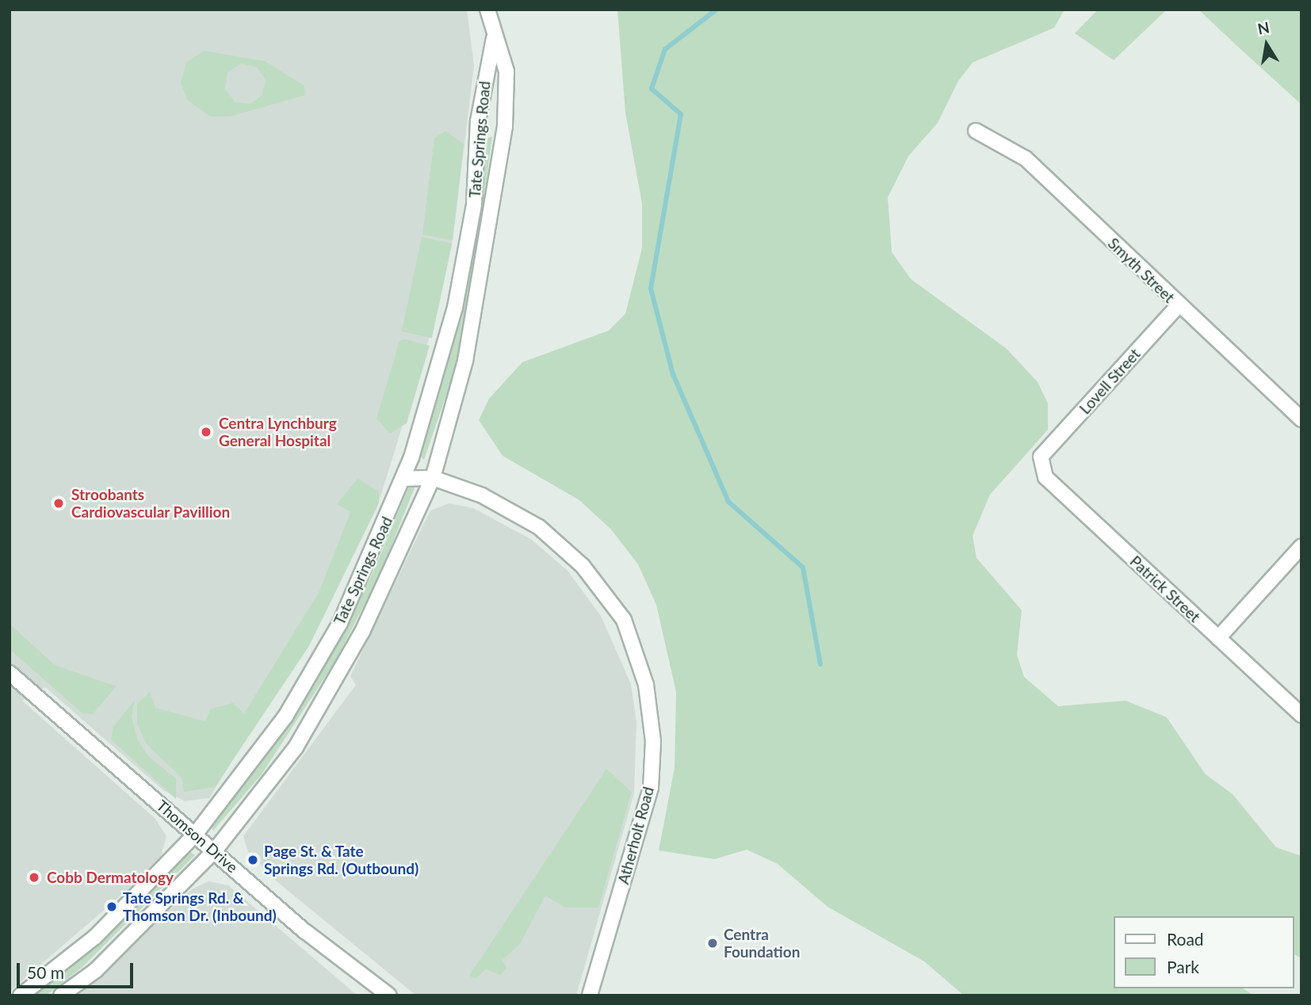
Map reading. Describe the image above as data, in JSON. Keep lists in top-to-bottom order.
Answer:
{
  "streets": {
    "street": [
      "Tate Springs Road",
      "Smyth Street",
      "Lovell Street",
      "Patrick Street",
      "Atherholt Road",
      "Thomson Drive"
    ]
  },
  "crossings": [
    ["Tate Springs Road", "Atherholt Road"],
    ["Tate Springs Road", "Thomson Drive"],
    ["Smyth Street", "Lovell Street"],
    ["Lovell Street", "Patrick Street"]
  ],
  "places": [
    "Centra Lynchburg General Hospital",
    "Stroobants Cardiovascular Pavillion",
    "Page St. & Tate Springs Rd. (Outbound)",
    "Cobb Dermatology",
    "Tate Springs Rd. & Thomson Dr. (Inbound)",
    "Centra Foundation"
  ],
  "legend": ["Road", "Park"],
  "scale_bar": "50 m",
  "north": "top"
}
